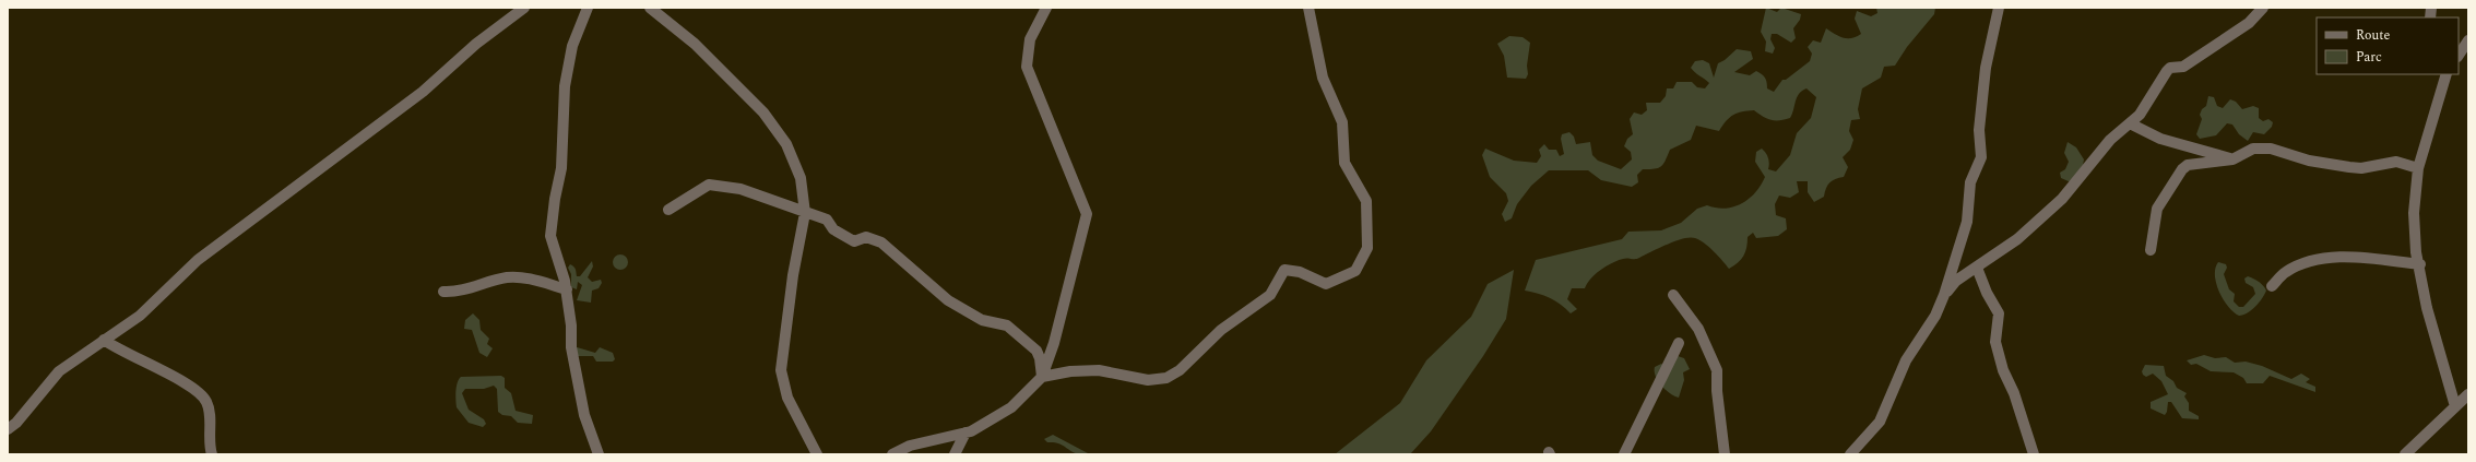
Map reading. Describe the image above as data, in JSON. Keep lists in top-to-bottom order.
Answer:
{
  "legend": ["Route", "Parc"]
}
